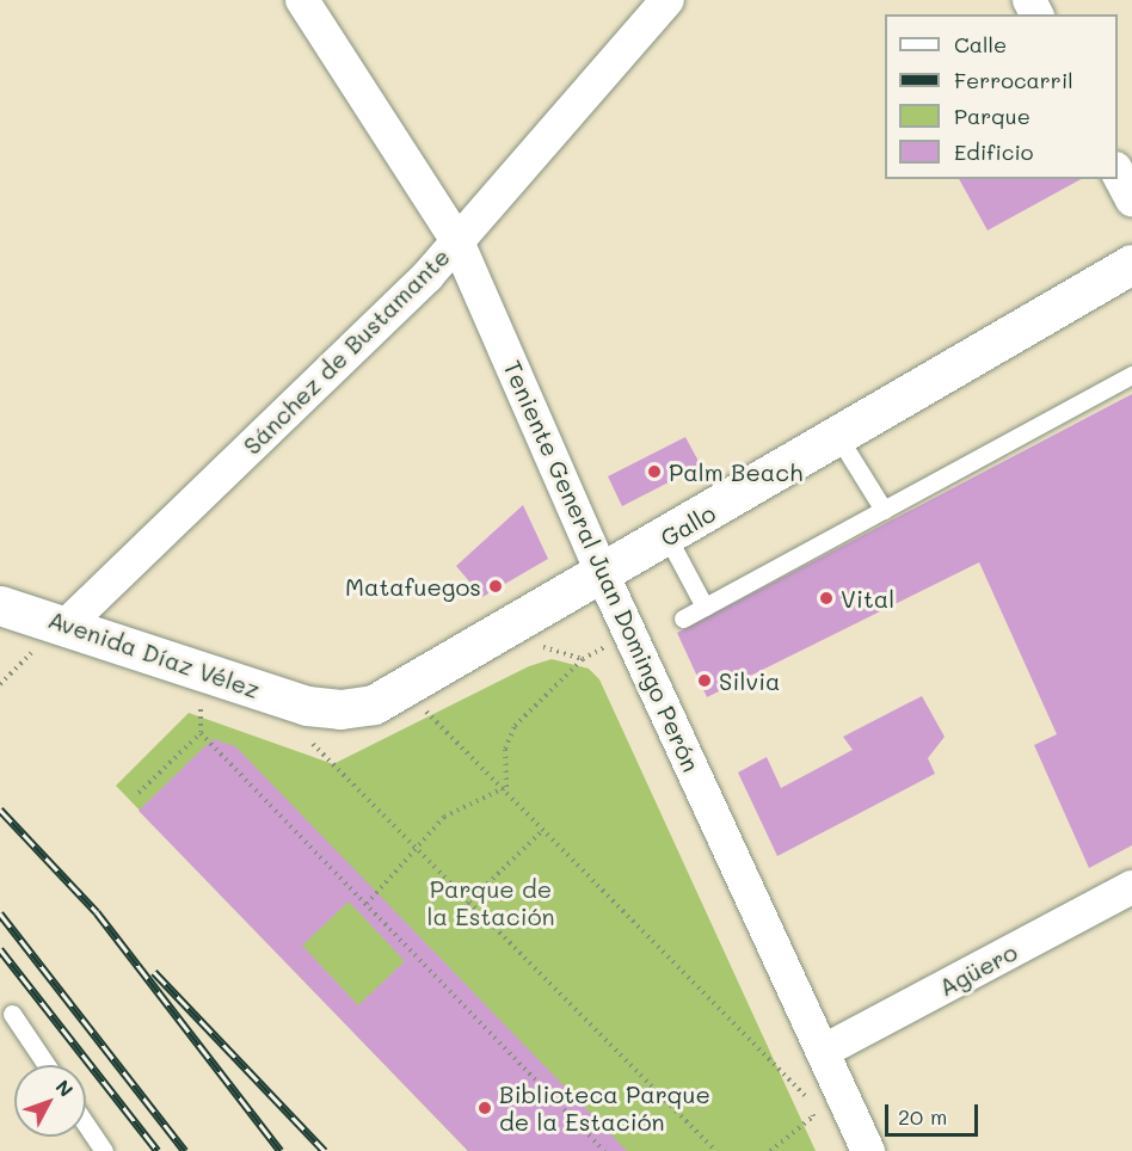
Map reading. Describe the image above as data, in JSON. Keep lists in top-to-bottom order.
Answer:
{
  "streets": {
    "main road": ["Gallo", "Avenida Díaz Vélez"],
    "street": ["Sánchez de Bustamante", "Teniente General Juan Domingo Perón", "Agüero"]
  },
  "crossings": [
    ["Sánchez de Bustamante", "Teniente General Juan Domingo Perón"],
    ["Sánchez de Bustamante", "Avenida Díaz Vélez"],
    ["Gallo", "Teniente General Juan Domingo Perón"],
    ["Gallo", "Avenida Díaz Vélez"],
    ["Teniente General Juan Domingo Perón", "Agüero"]
  ],
  "parks": ["Parque de la Estación"],
  "places": [
    "Palm Beach",
    "Matafuegos",
    "Vital",
    "Silvia",
    "Biblioteca Parque de la Estación"
  ],
  "legend": [
    "Calle",
    "Ferrocarril",
    "Parque",
    "Edificio"
  ],
  "scale_bar": "20 m",
  "north": "top right"
}
